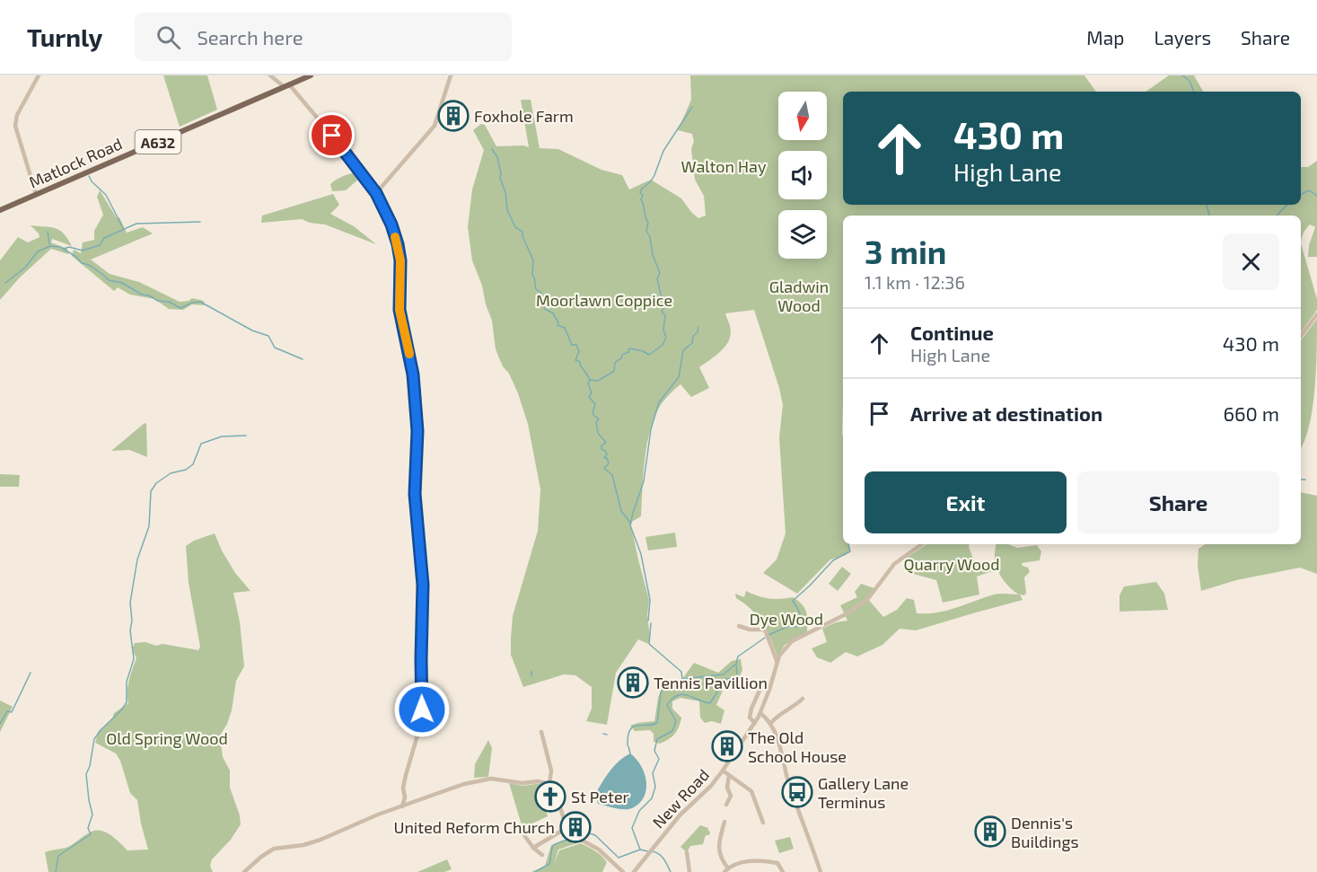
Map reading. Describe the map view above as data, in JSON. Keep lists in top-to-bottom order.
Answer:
{
  "streets": {
    "main road": ["A632", "Matlock Road"],
    "street": ["New Road"]
  },
  "parks": [
    "Walton Hay",
    "Gladwin Wood",
    "Moorlawn Coppice",
    "Quarry Wood",
    "Dye Wood",
    "Old Spring Wood"
  ],
  "places": {
    "building": [
      "Foxhole Farm",
      "Tennis Pavillion",
      "The Old School House",
      "United Reform Church",
      "Dennis's Buildings"
    ],
    "bus stop": ["Gallery Lane Terminus"],
    "church": ["St Peter"]
  },
  "north": "bottom",
  "page": {
    "header": "Turnly",
    "search": "Search here",
    "nav": ["Map", "Layers", "Share"],
    "turn": ["430 m", "High Lane"],
    "heading": ["3 min", "1.1 km · 12:36"],
    "list": [
      {
        "name": "Continue",
        "note": "High Lane",
        "value": "430 m"
      },
      {
        "name": "Arrive at destination",
        "value": "660 m"
      }
    ],
    "buttons": ["Exit", "Share"]
  }
}
